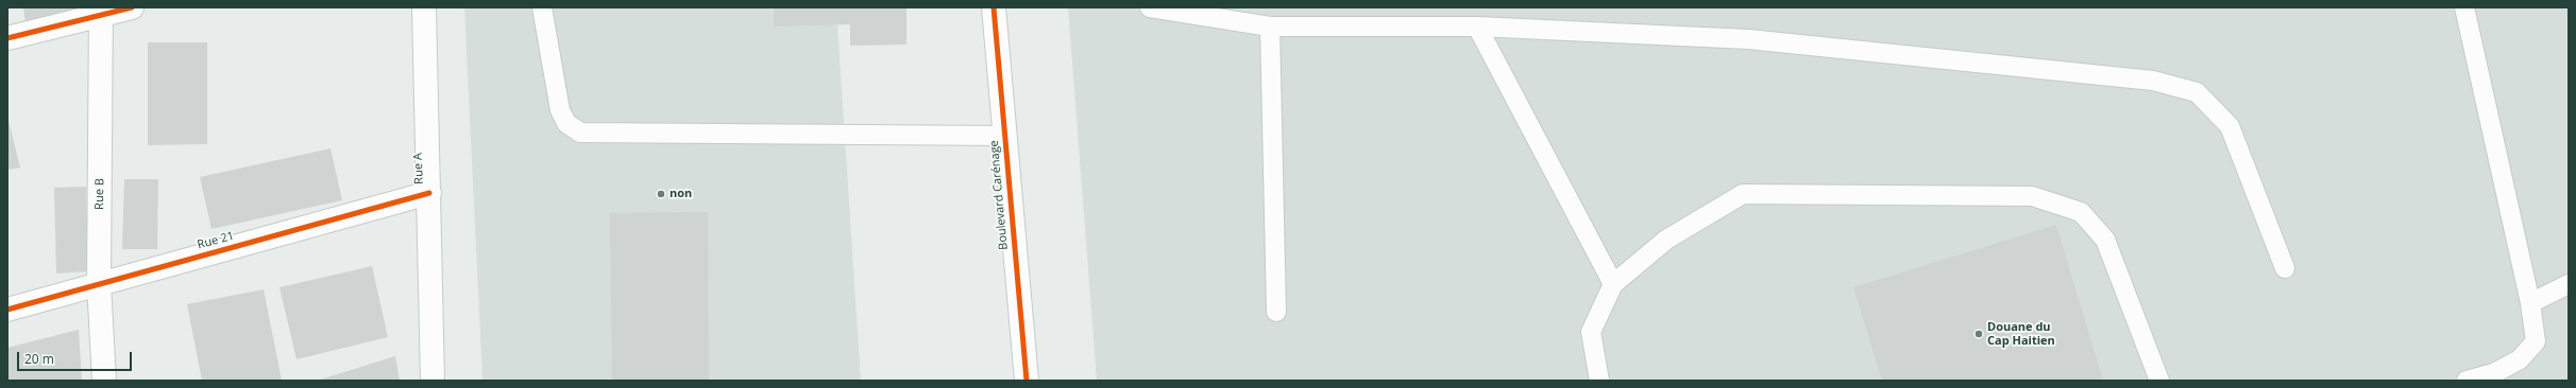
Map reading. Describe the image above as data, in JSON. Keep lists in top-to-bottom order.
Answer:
{
  "streets": {
    "street": [
      "Rue A",
      "Rue B",
      "Boulevard Carénage",
      "Rue 21"
    ]
  },
  "crossings": [
    ["Rue A", "Rue 21"],
    ["Rue B", "Rue 21"]
  ],
  "places": ["non", "Douane du Cap Haitien"],
  "scale_bar": "20 m"
}
